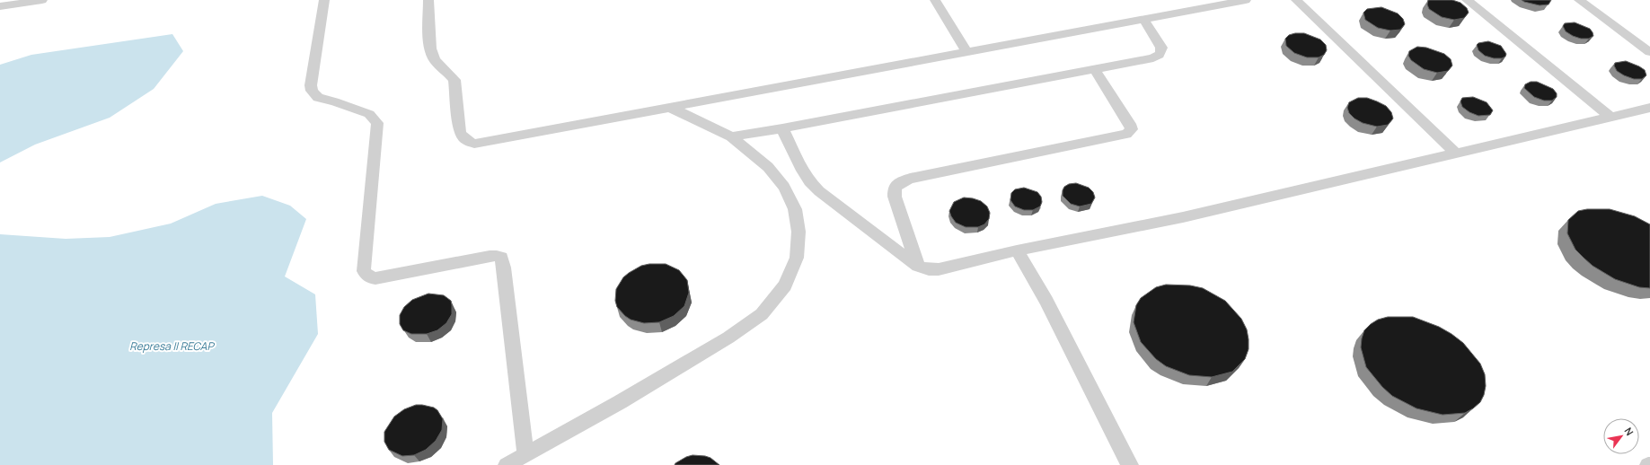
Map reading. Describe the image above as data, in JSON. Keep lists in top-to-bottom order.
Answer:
{
  "water": ["Represa II RECAP"],
  "north": "top right"
}
